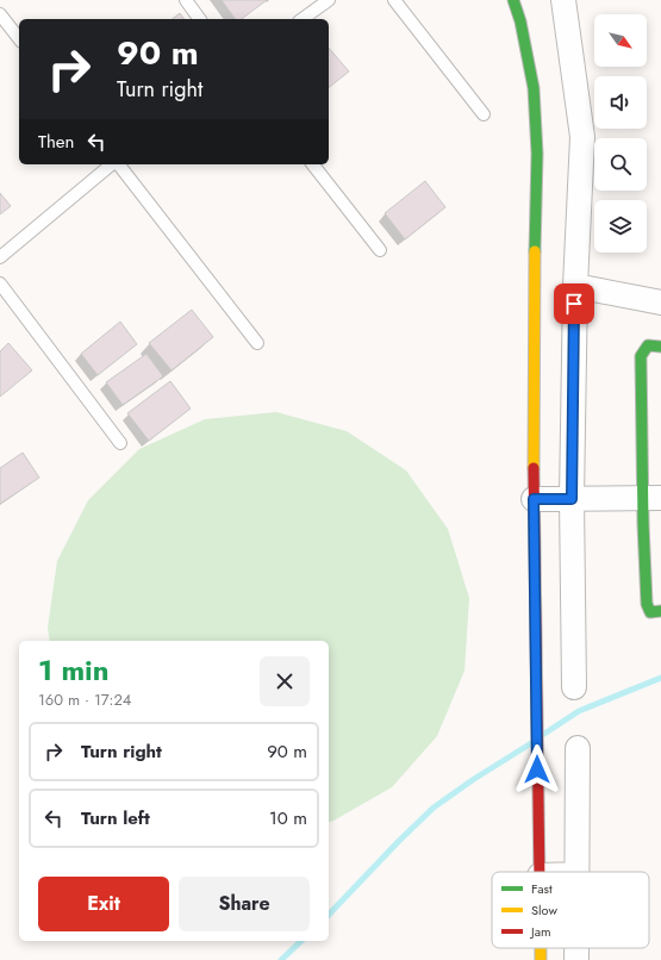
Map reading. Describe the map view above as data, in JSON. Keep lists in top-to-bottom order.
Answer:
{
  "legend": ["Fast", "Slow", "Jam"],
  "north": "bottom right",
  "page": {
    "turn": ["90 m", "Turn right"],
    "then": "Then",
    "heading": ["1 min", "160 m · 17:24"],
    "list": [
      {
        "name": "Turn right",
        "value": "90 m"
      },
      {
        "name": "Turn left",
        "value": "10 m"
      }
    ],
    "buttons": ["Exit", "Share"]
  }
}
